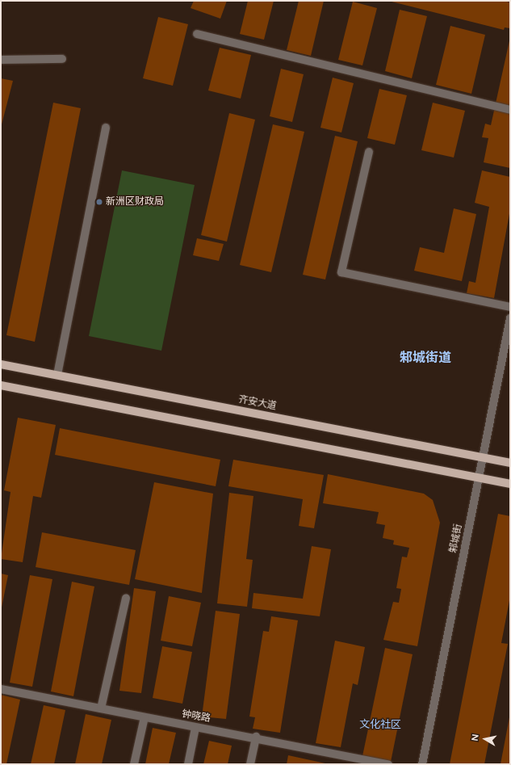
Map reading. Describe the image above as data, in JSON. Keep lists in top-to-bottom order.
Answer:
{
  "streets": {
    "main road": ["齐安大道"],
    "street": ["邾城街", "钟晓路"]
  },
  "crossings": [
    ["齐安大道", "邾城街"]
  ],
  "districts": ["邾城街道", "文化社区"],
  "places": ["新洲区财政局"],
  "north": "left"
}
